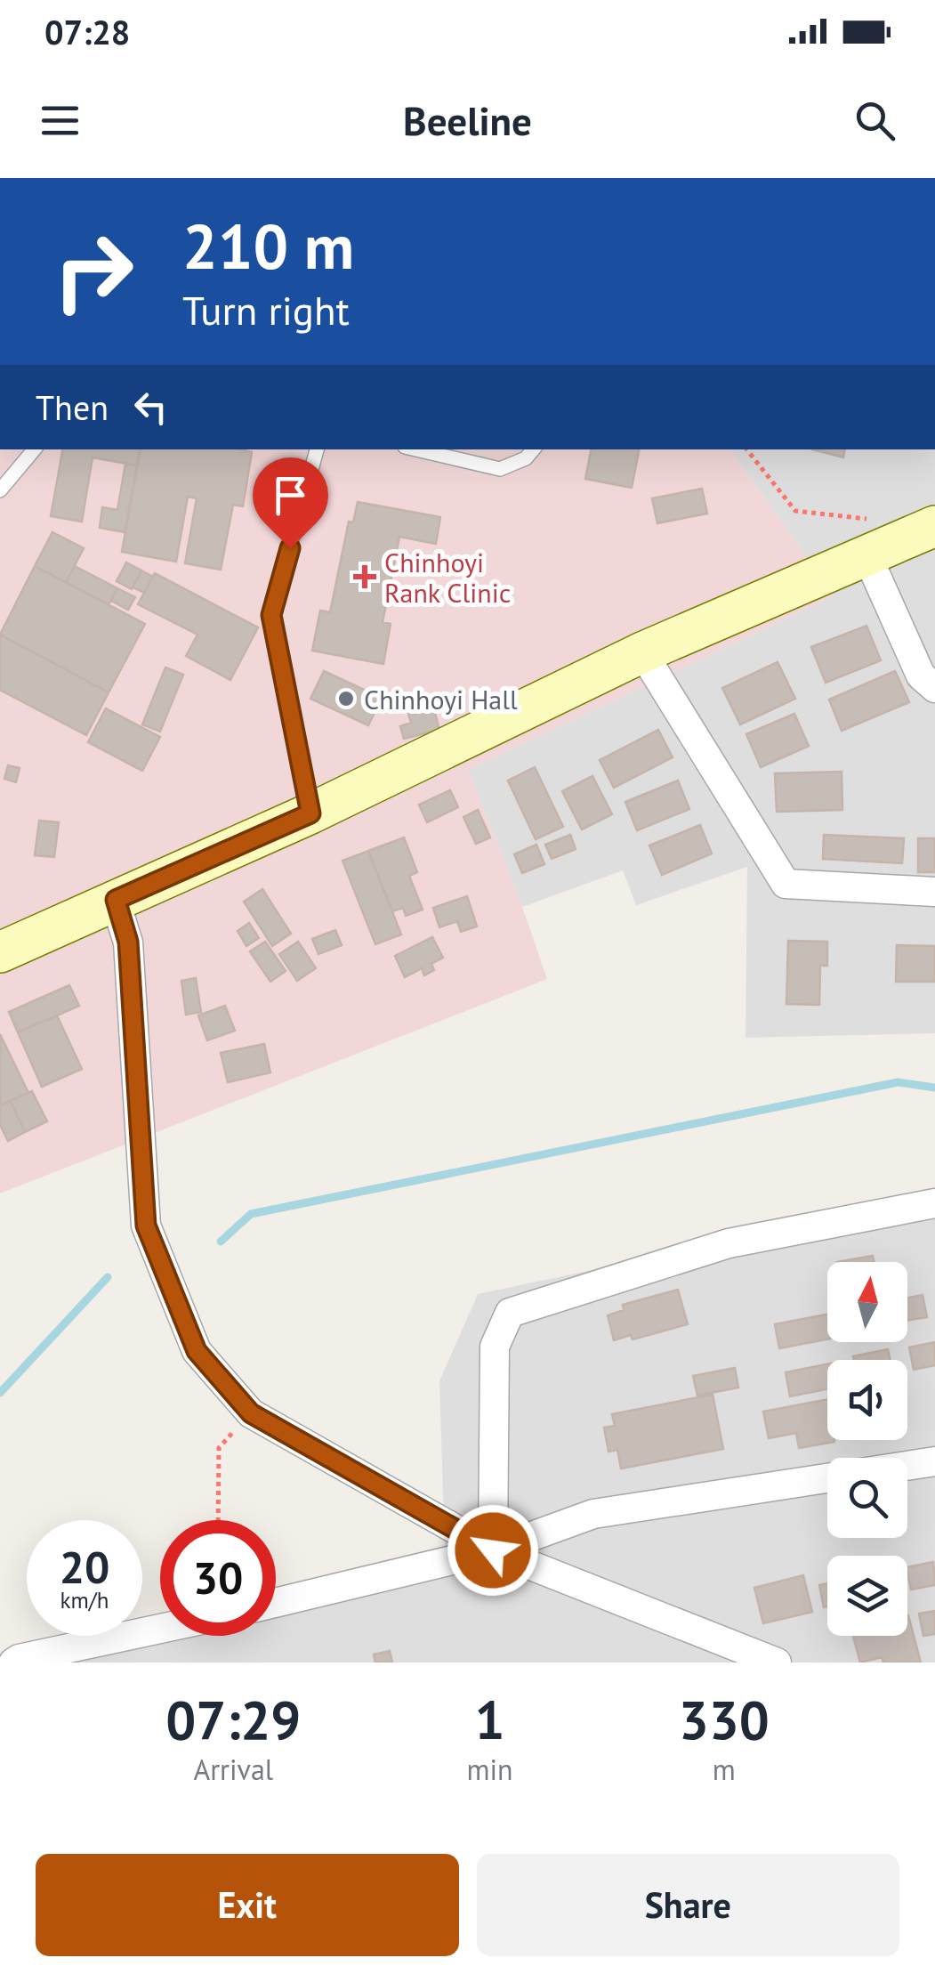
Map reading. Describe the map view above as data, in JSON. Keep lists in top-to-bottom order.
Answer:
{
  "places": {
    "health": ["Chinhoyi Rank Clinic"],
    "other": ["Chinhoyi Hall"]
  },
  "north": "top",
  "page": {
    "status": "07:28",
    "header": "Beeline",
    "turn": ["210 m", "Turn right"],
    "then": "Then",
    "speed": "20 km/h",
    "limit": "30",
    "eta": [
      "07:29",
      "Arrival",
      "1",
      "min",
      "330",
      "m"
    ],
    "buttons": ["Exit", "Share"]
  }
}
